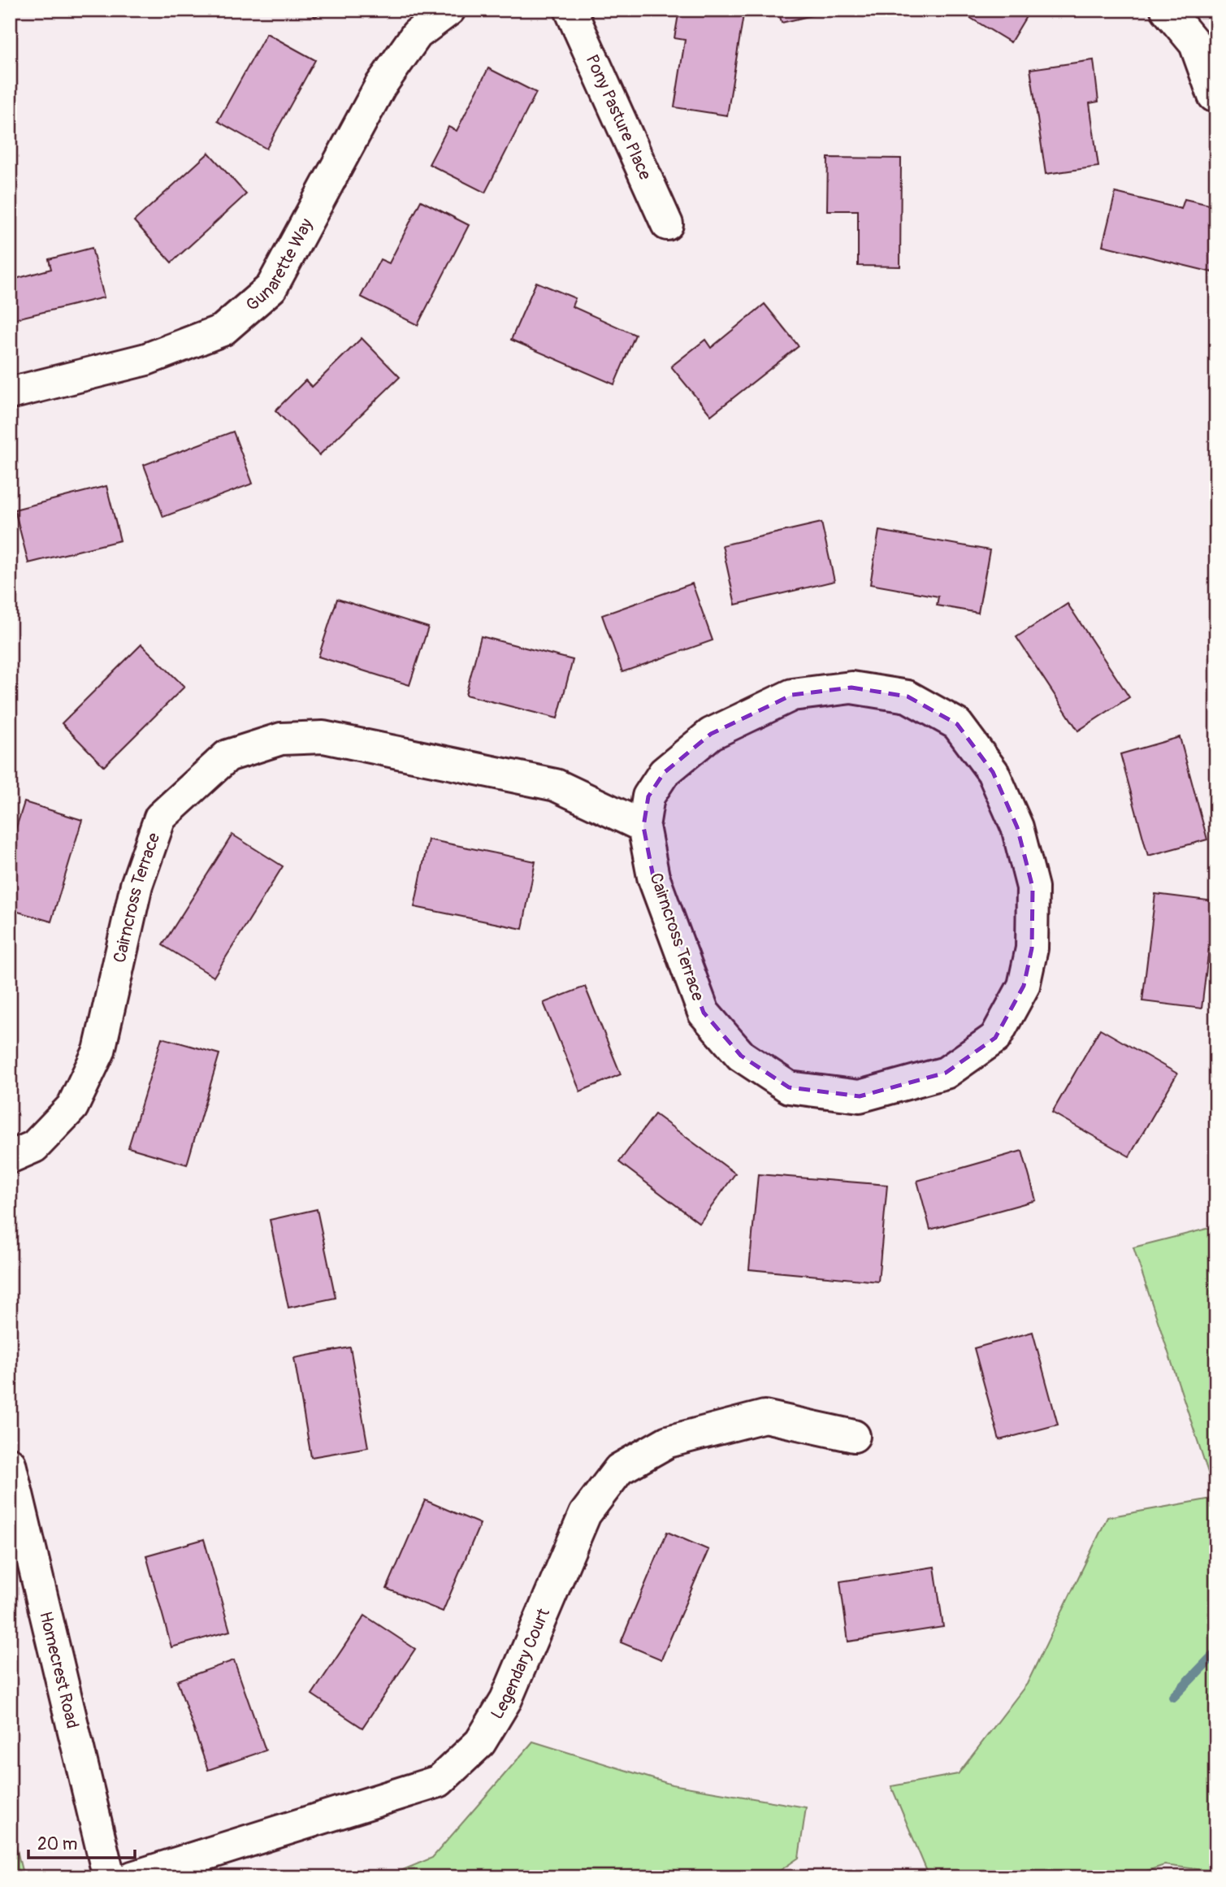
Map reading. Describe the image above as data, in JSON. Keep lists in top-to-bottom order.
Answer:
{
  "streets": {
    "street": [
      "Pony Pasture Place",
      "Gunarette Way",
      "Cairncross Terrace",
      "Legendary Court",
      "Homecrest Road"
    ]
  },
  "scale_bar": "20 m"
}
